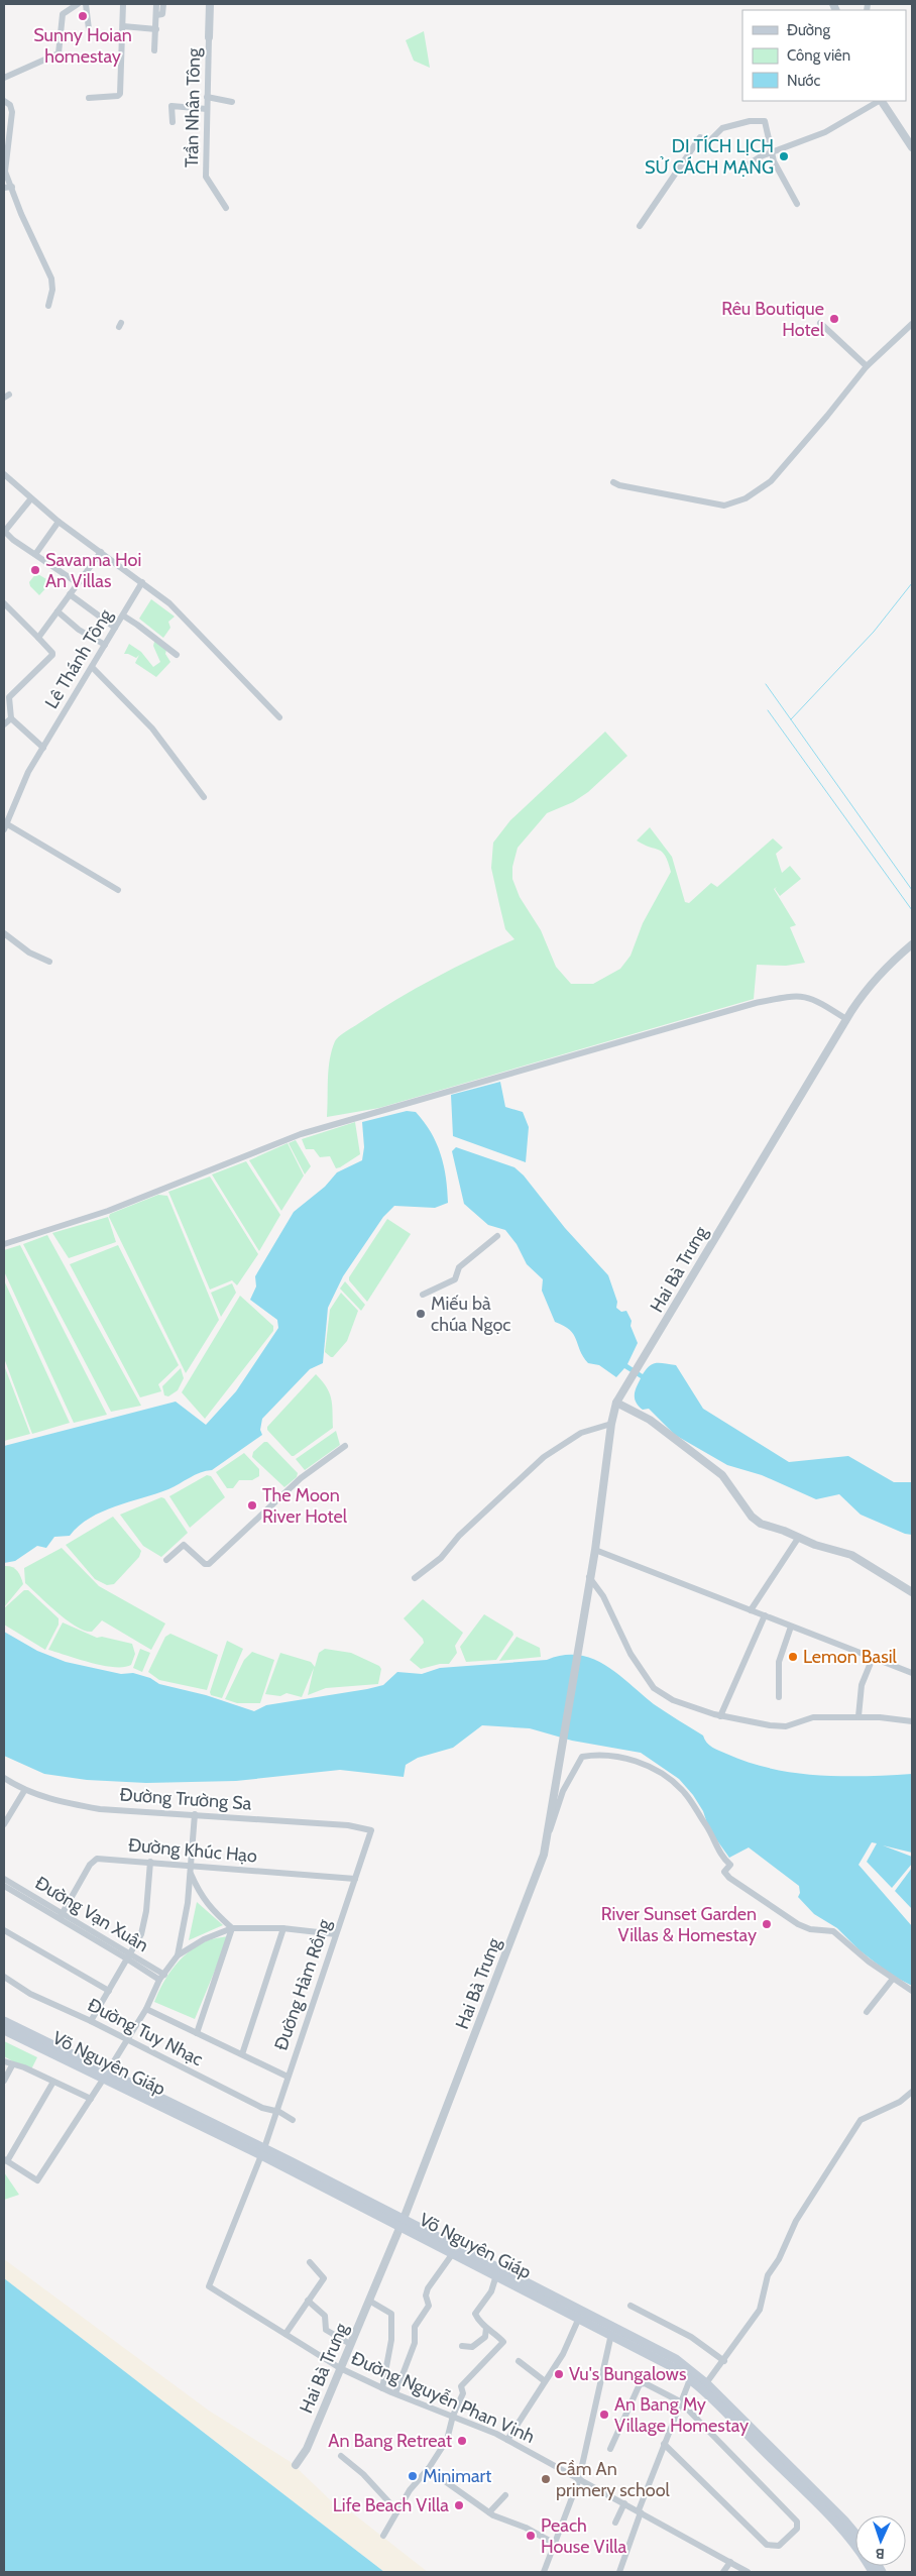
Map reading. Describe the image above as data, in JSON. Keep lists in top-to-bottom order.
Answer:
{
  "streets": {
    "main road": ["Võ Nguyên Giáp"],
    "street": [
      "Trần Nhân Tông",
      "Lê Thánh Tông",
      "Hai Bà Trưng",
      "Đường Trường Sa",
      "Đường Khúc Hạo",
      "Đường Vạn Xuân",
      "Đường Hàm Rồng",
      "Đường Tuy Nhạc",
      "Đường Nguyễn Phan Vinh"
    ]
  },
  "crossings": [
    ["Hai Bà Trưng", "Võ Nguyên Giáp"],
    ["Hai Bà Trưng", "Đường Nguyễn Phan Vinh"],
    ["Đường Trường Sa", "Đường Hàm Rồng"],
    ["Đường Khúc Hạo", "Đường Vạn Xuân"],
    ["Đường Khúc Hạo", "Đường Hàm Rồng"],
    ["Đường Hàm Rồng", "Đường Tuy Nhạc"],
    ["Đường Hàm Rồng", "Võ Nguyên Giáp"],
    ["Đường Hàm Rồng", "Đường Nguyễn Phan Vinh"]
  ],
  "places": [
    "Sunny Hoian homestay",
    "DI TÍCH LỊCH SỬ CÁCH MẠNG",
    "Rêu Boutique Hotel",
    "Savanna Hoi An Villas",
    "Miếu bà chúa Ngọc",
    "The Moon River Hotel",
    "Lemon Basil",
    "River Sunset Garden Villas & Homestay",
    "Vu's Bungalows",
    "An Bang My Village Homestay",
    "An Bang Retreat",
    "Minimart",
    "Cầm An primery school",
    "Life Beach Villa",
    "Peach House Villa"
  ],
  "legend": ["Đường", "Công viên", "Nước"],
  "north": "bottom"
}
